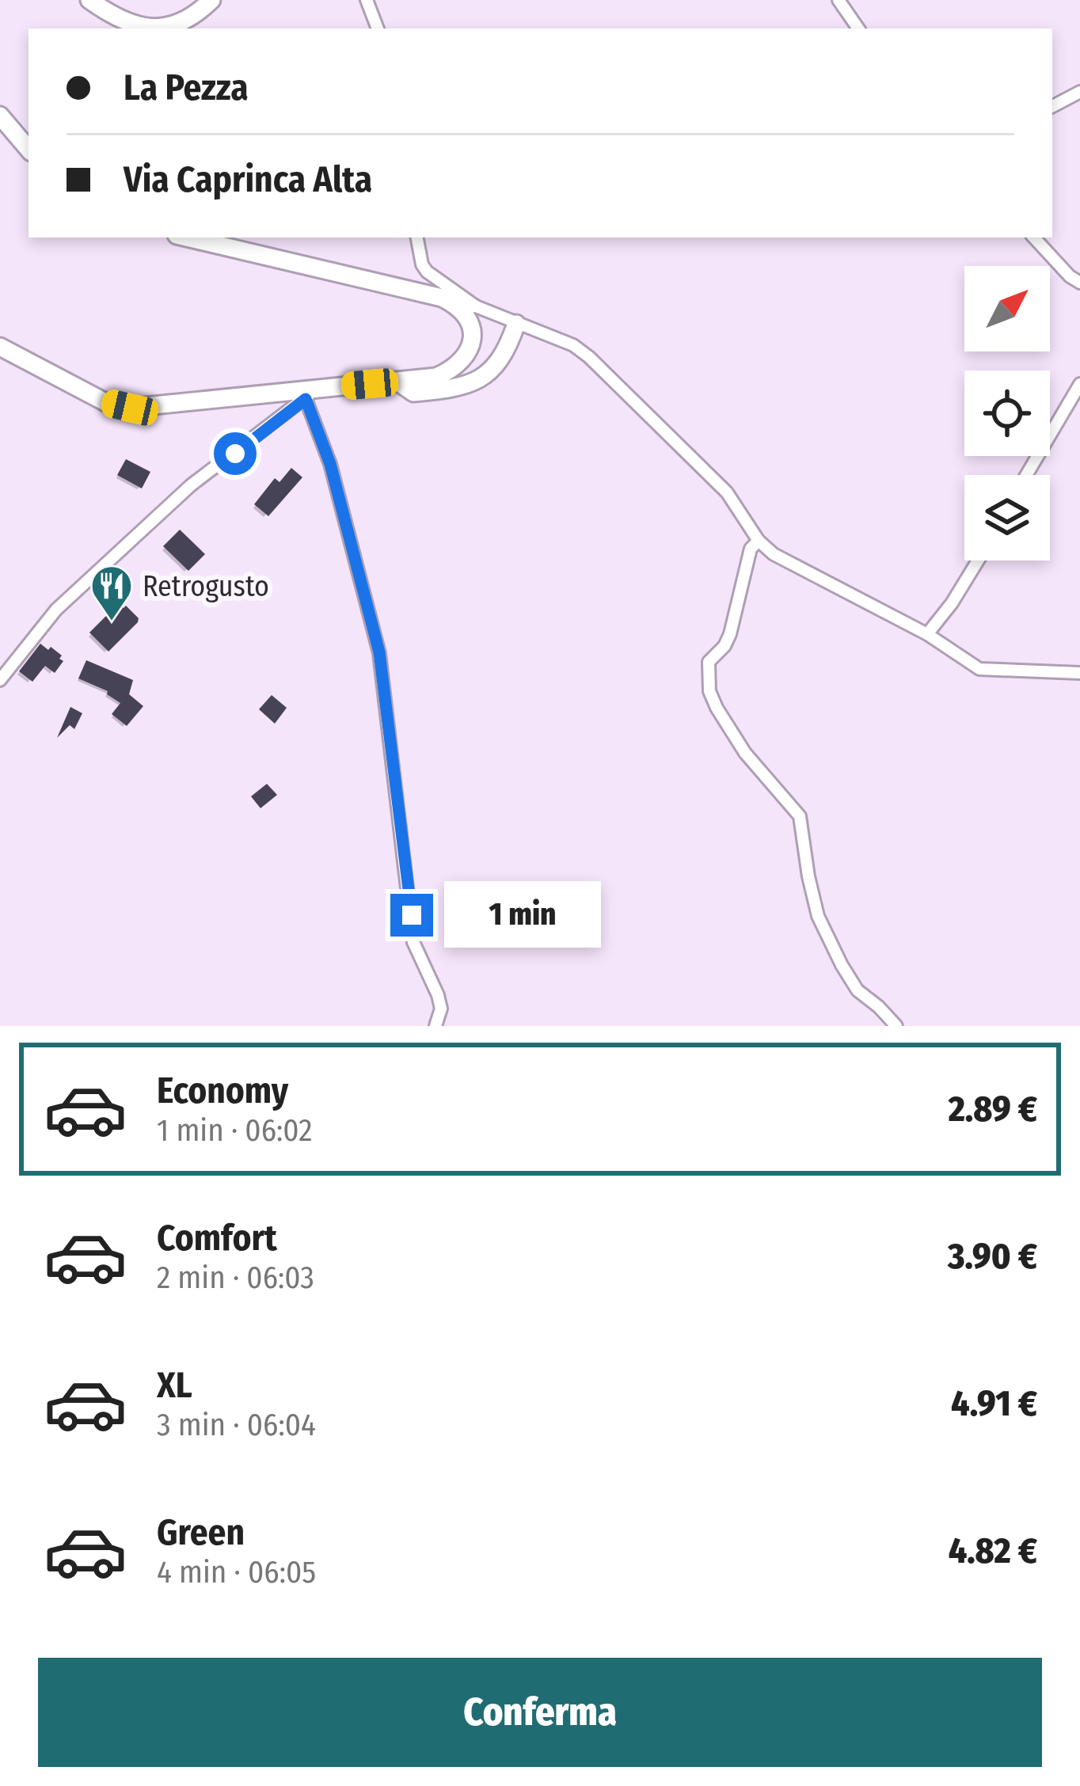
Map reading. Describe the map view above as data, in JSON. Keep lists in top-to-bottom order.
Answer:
{
  "places": {
    "restaurant": ["Retrogusto"]
  },
  "north": "top right",
  "page": {
    "banner": ["La Pezza", "Via Caprinca Alta"],
    "bubble": "1 min",
    "list": [
      {
        "name": "Economy",
        "note": "1 min · 06:02",
        "value": "2.89 €"
      },
      {
        "name": "Comfort",
        "note": "2 min · 06:03",
        "value": "3.90 €"
      },
      {
        "name": "XL",
        "note": "3 min · 06:04",
        "value": "4.91 €"
      },
      {
        "name": "Green",
        "note": "4 min · 06:05",
        "value": "4.82 €"
      }
    ],
    "buttons": "Conferma"
  }
}
